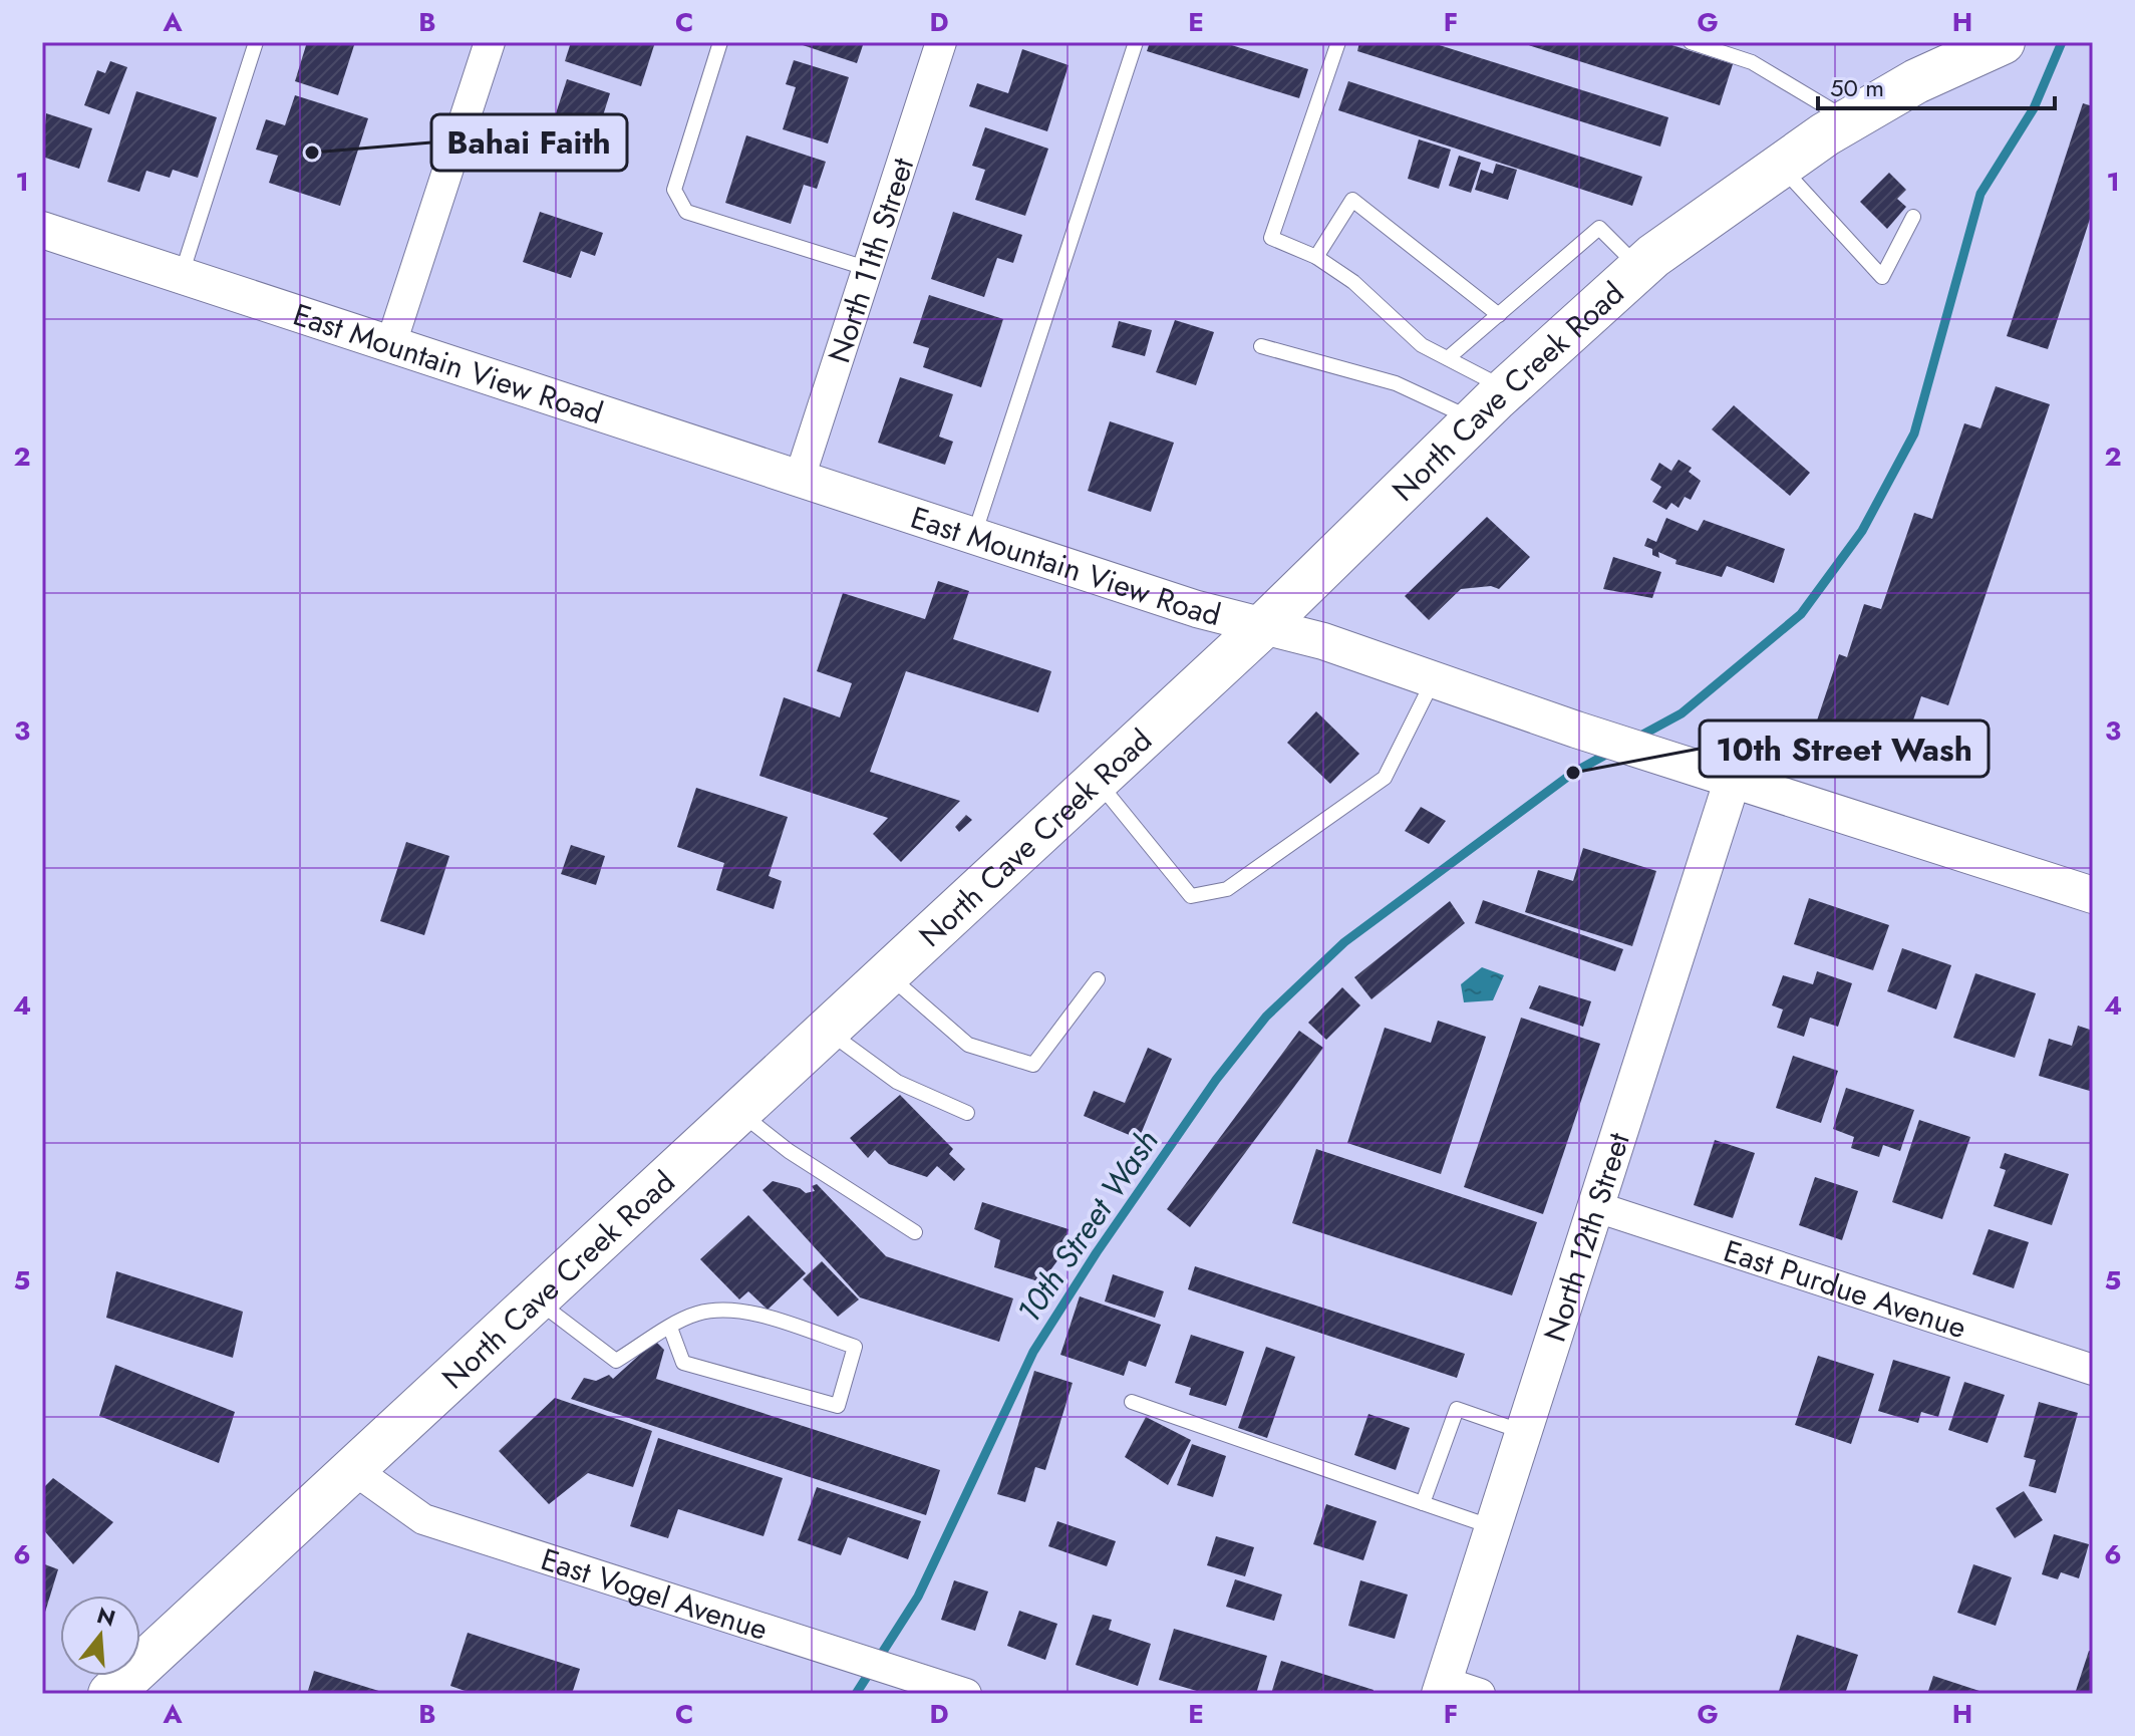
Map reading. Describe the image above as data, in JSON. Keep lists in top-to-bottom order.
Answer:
{
  "streets": {
    "main road": ["North Cave Creek Road"],
    "street": [
      "North 11th Street",
      "East Mountain View Road",
      "North 12th Street",
      "East Purdue Avenue",
      "East Vogel Avenue"
    ]
  },
  "crossings": [
    ["North 11th Street", "East Mountain View Road"],
    ["East Mountain View Road", "North Cave Creek Road"],
    ["East Mountain View Road", "North 12th Street"],
    ["North Cave Creek Road", "East Vogel Avenue"],
    ["North 12th Street", "East Purdue Avenue"]
  ],
  "water": ["10th Street Wash"],
  "places": ["Bahai Faith", "10th Street Wash"],
  "scale_bar": "50 m",
  "north": "top",
  "grid": {
    "columns": [
      "A",
      "B",
      "C",
      "D",
      "E",
      "F",
      "G",
      "H"
    ],
    "rows": [
      "1",
      "2",
      "3",
      "4",
      "5",
      "6"
    ]
  }
}
